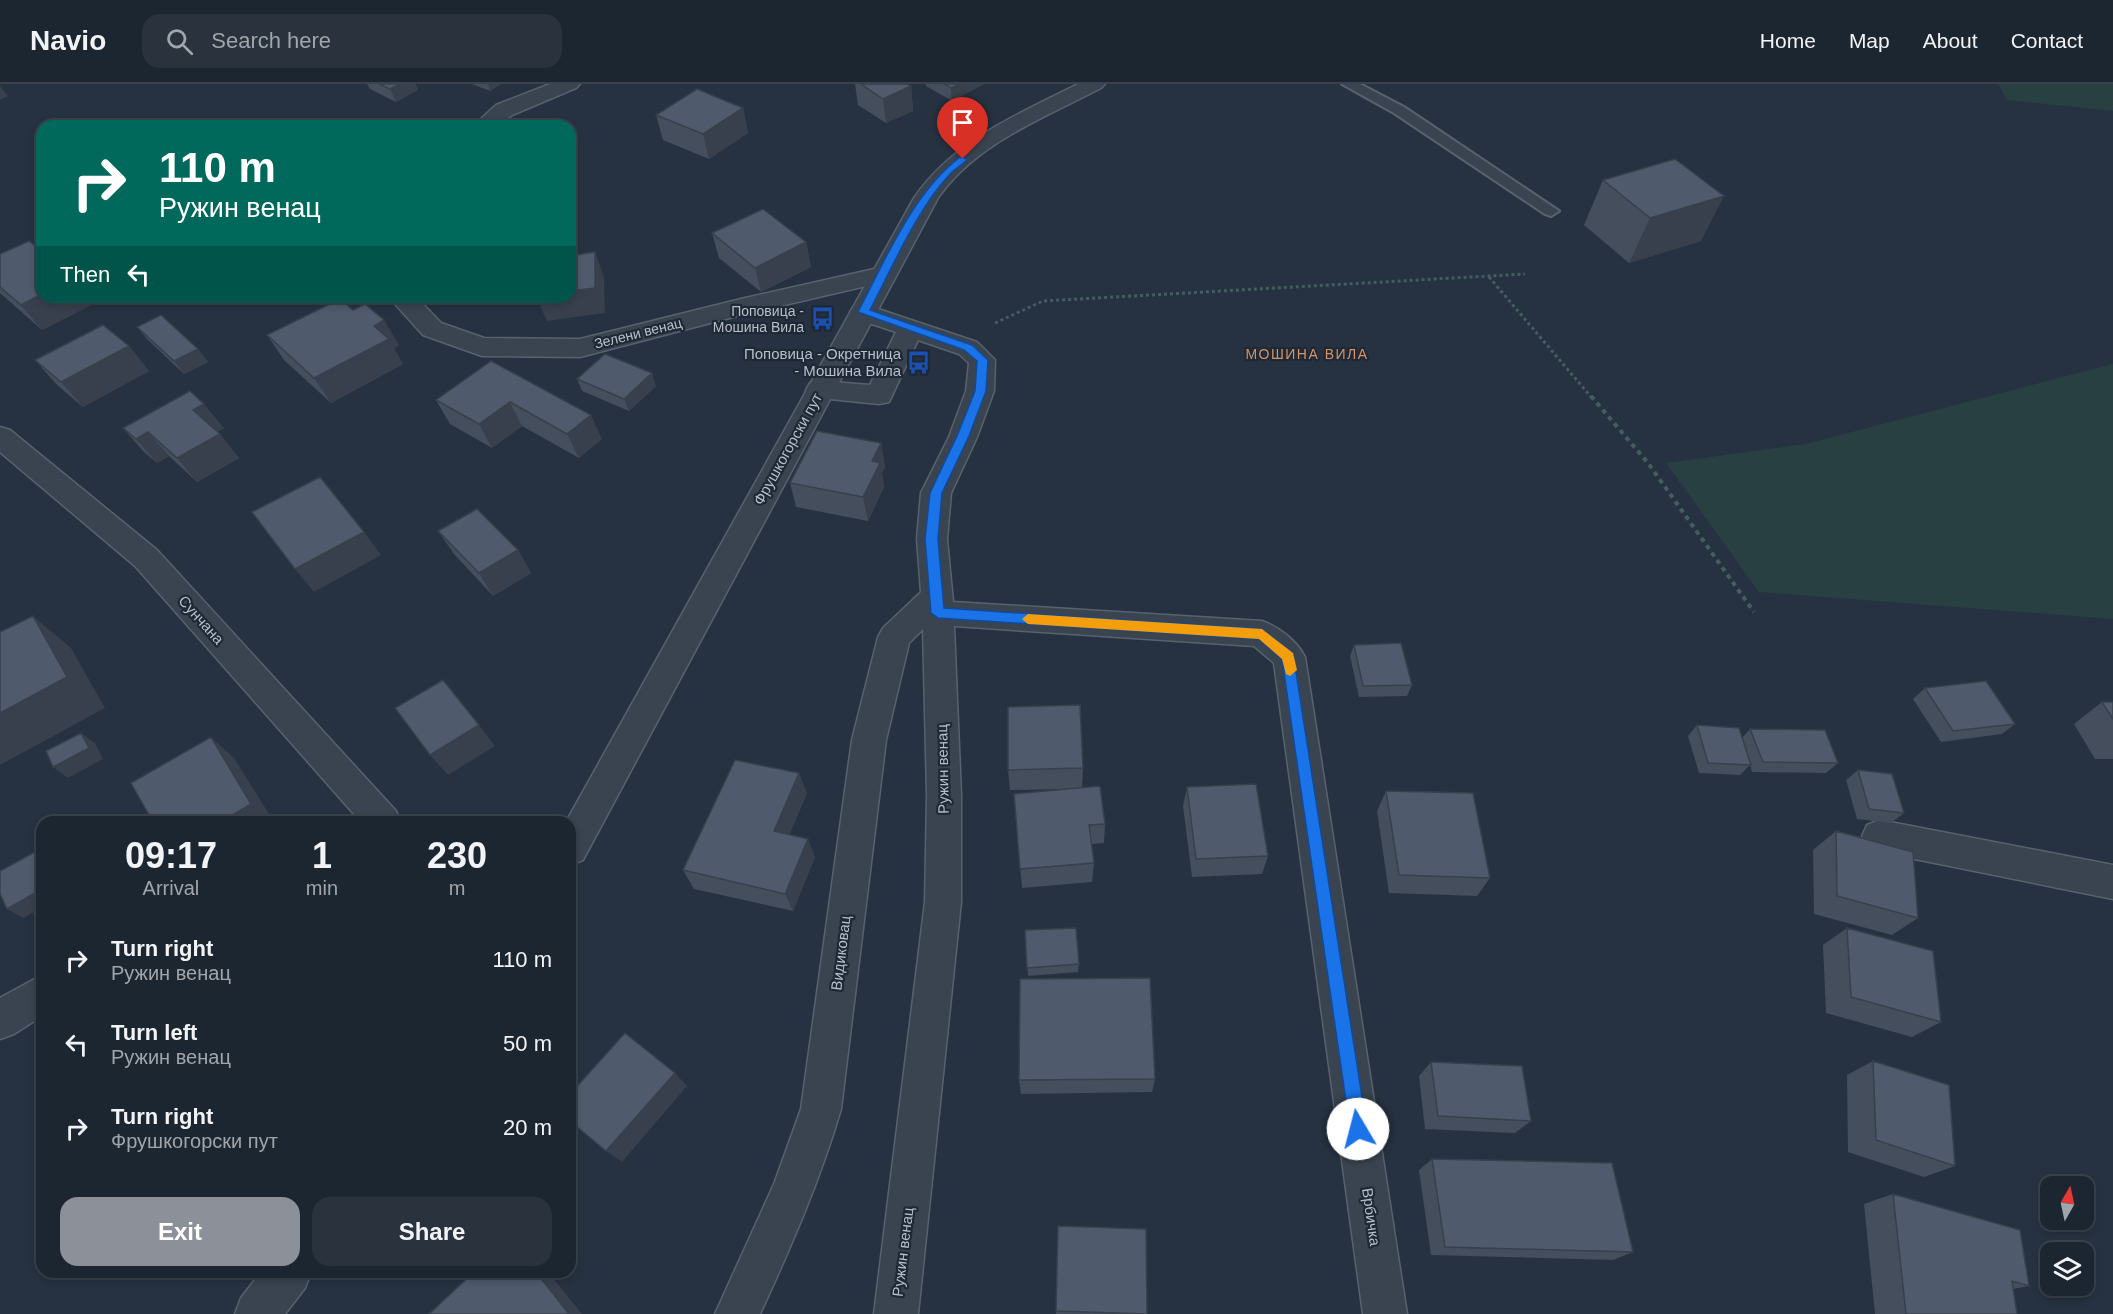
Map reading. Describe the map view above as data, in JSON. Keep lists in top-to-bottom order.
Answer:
{
  "streets": {
    "street": [
      "Зелени венац",
      "Фрушкогорски пут",
      "Сунчана",
      "Ружин венац",
      "Видиковац",
      "Врбичка"
    ]
  },
  "crossings": [
    ["Зелени венац", "Фрушкогорски пут"],
    ["Фрушкогорски пут", "Ружин венац"],
    ["Ружин венац", "Видиковац"],
    ["Ружин венац", "Врбичка"],
    ["Видиковац", "Врбичка"]
  ],
  "districts": ["МОШИНА ВИЛА"],
  "places": {
    "bus stop": ["Поповица - Мошина Вила", "Поповица - Окретница - Мошина Вила"]
  },
  "north": "top",
  "page": {
    "header": "Navio",
    "search": "Search here",
    "nav": [
      "Home",
      "Map",
      "About",
      "Contact"
    ],
    "turn": ["110 m", "Ружин венац"],
    "then": "Then",
    "eta": [
      "09:17",
      "Arrival",
      "1",
      "min",
      "230",
      "m"
    ],
    "list": [
      {
        "name": "Turn right",
        "note": "Ружин венац",
        "value": "110 m"
      },
      {
        "name": "Turn left",
        "note": "Ружин венац",
        "value": "50 m"
      },
      {
        "name": "Turn right",
        "note": "Фрушкогорски пут",
        "value": "20 m"
      }
    ],
    "buttons": ["Exit", "Share"]
  }
}
